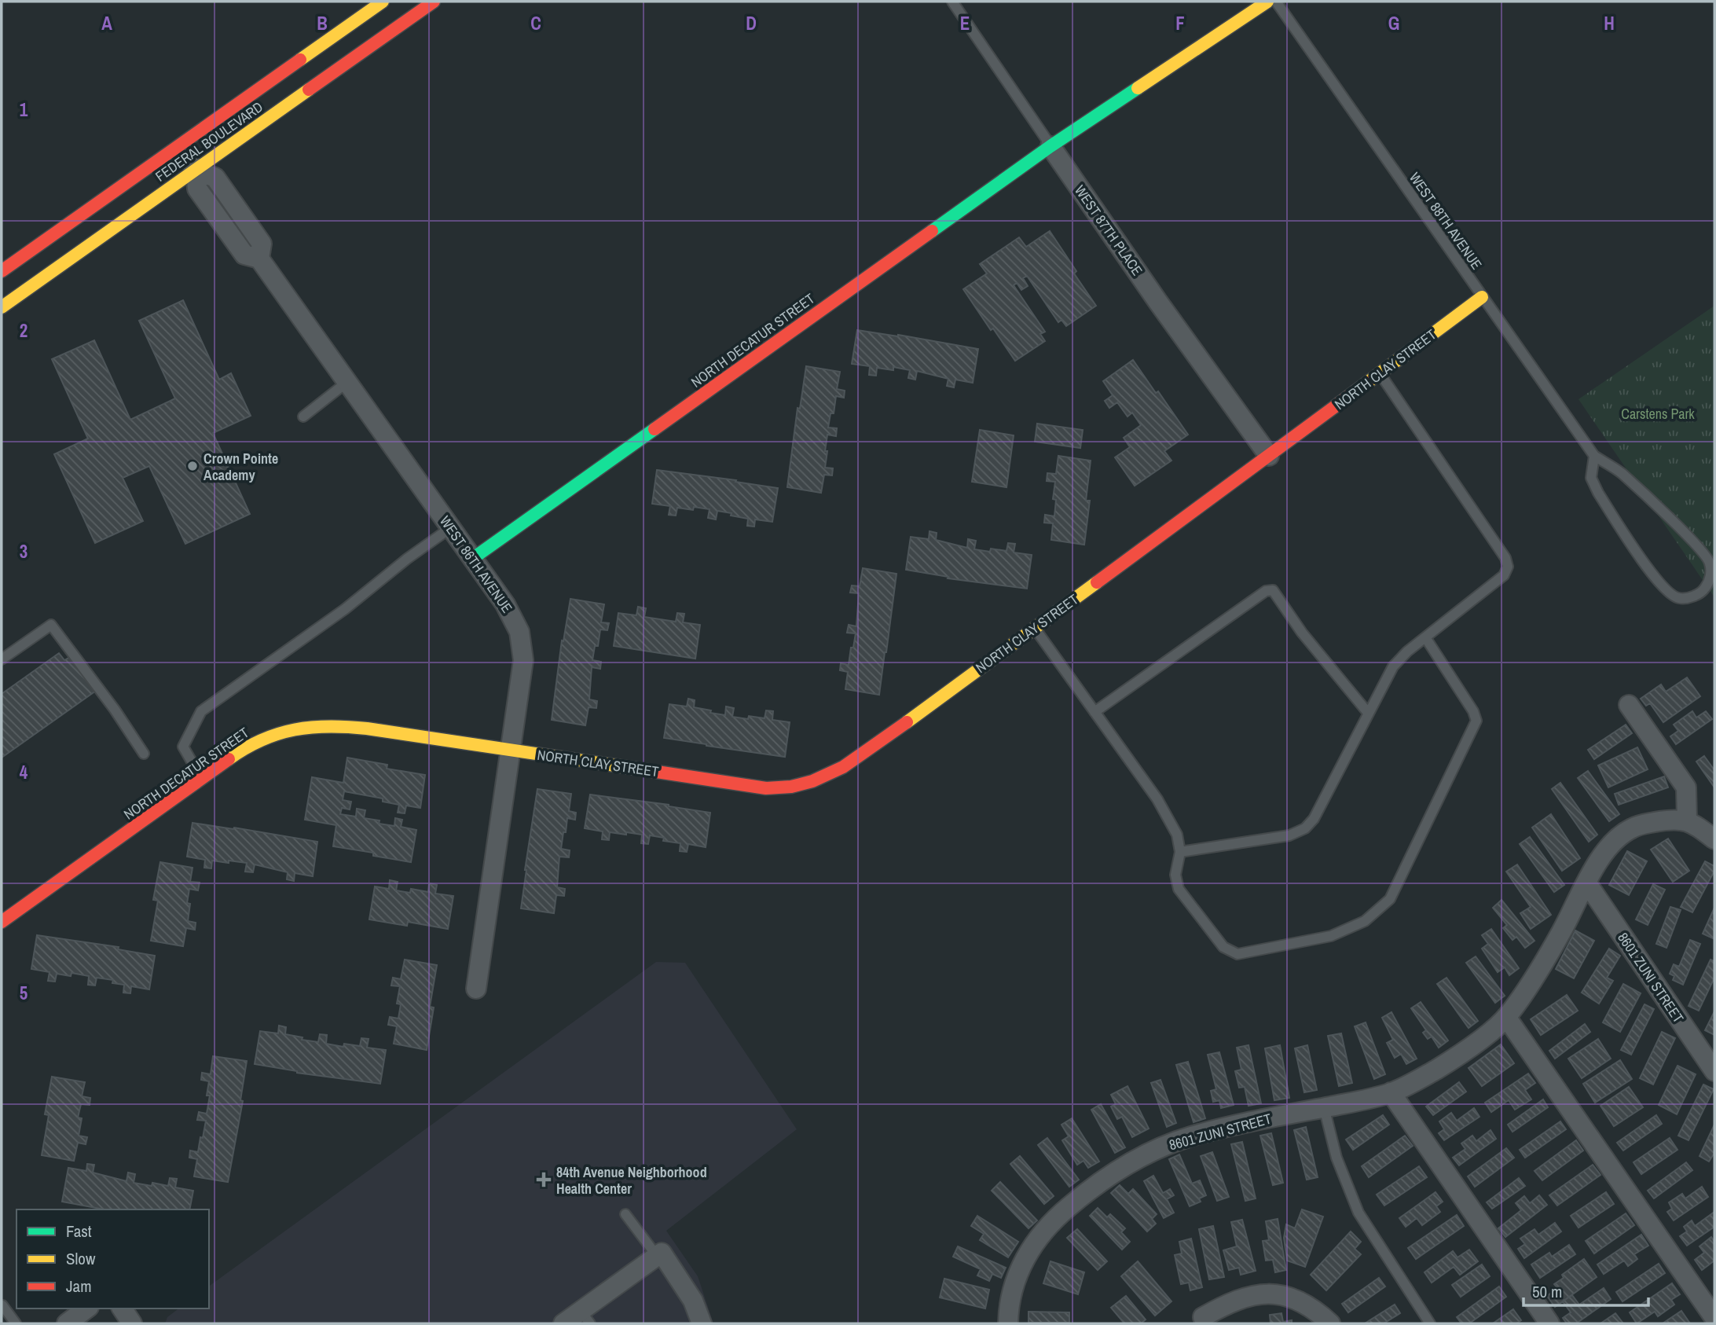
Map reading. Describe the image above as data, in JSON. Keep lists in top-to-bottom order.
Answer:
{
  "streets": {
    "street": [
      "FEDERAL BOULEVARD",
      "WEST 87TH PLACE",
      "NORTH DECATUR STREET",
      "NORTH CLAY STREET",
      "WEST 86TH AVENUE",
      "8601 ZUNI STREET"
    ],
    "lane": ["WEST 88TH AVENUE"]
  },
  "crossings": [
    ["FEDERAL BOULEVARD", "WEST 86TH AVENUE"],
    ["WEST 88TH AVENUE", "NORTH CLAY STREET"],
    ["WEST 87TH PLACE", "NORTH DECATUR STREET"],
    ["WEST 87TH PLACE", "NORTH CLAY STREET"],
    ["NORTH DECATUR STREET", "NORTH CLAY STREET"],
    ["NORTH DECATUR STREET", "WEST 86TH AVENUE"],
    ["NORTH CLAY STREET", "WEST 86TH AVENUE"]
  ],
  "parks": ["Carstens Park"],
  "places": {
    "other": ["Crown Pointe Academy"],
    "health": ["84th Avenue Neighborhood Health Center"]
  },
  "legend": ["Fast", "Slow", "Jam"],
  "scale_bar": "50 m",
  "grid": {
    "columns": [
      "A",
      "B",
      "C",
      "D",
      "E",
      "F",
      "G",
      "H"
    ],
    "rows": [
      "1",
      "2",
      "3",
      "4",
      "5"
    ]
  }
}
